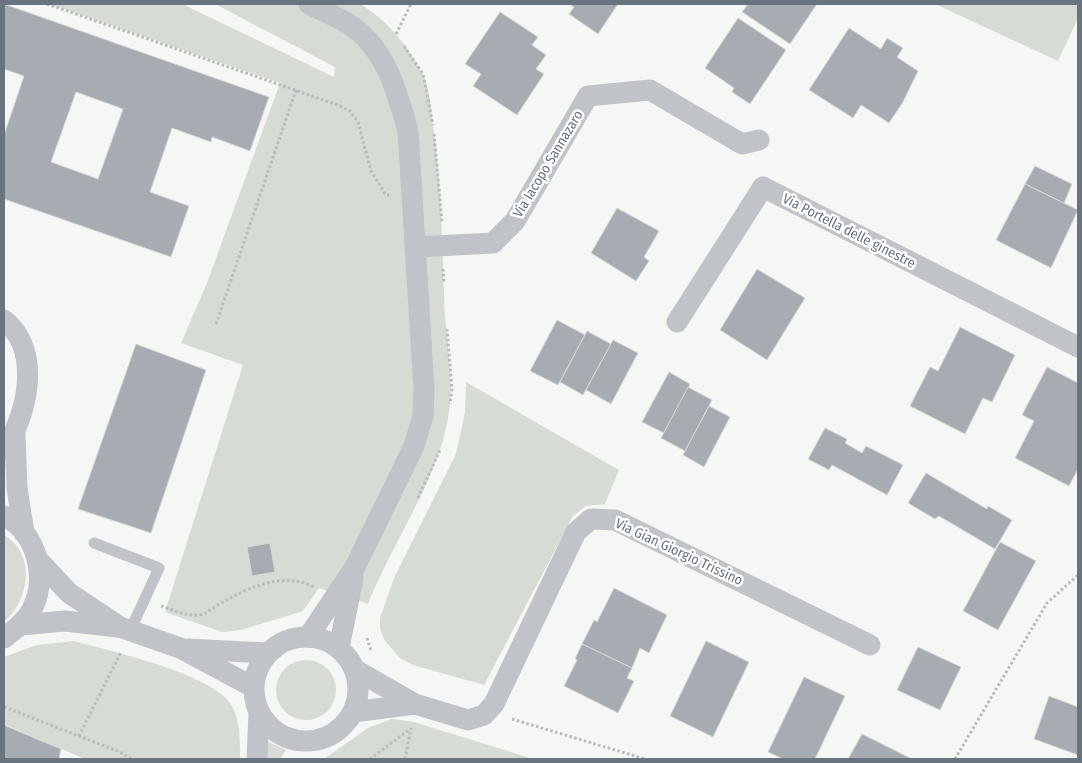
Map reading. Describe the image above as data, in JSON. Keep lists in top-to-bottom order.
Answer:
{
  "streets": {
    "street": ["Via Iacopo Sannazaro", "Via Portella delle ginestre", "Via Gian Giorgio Trissino"]
  }
}
